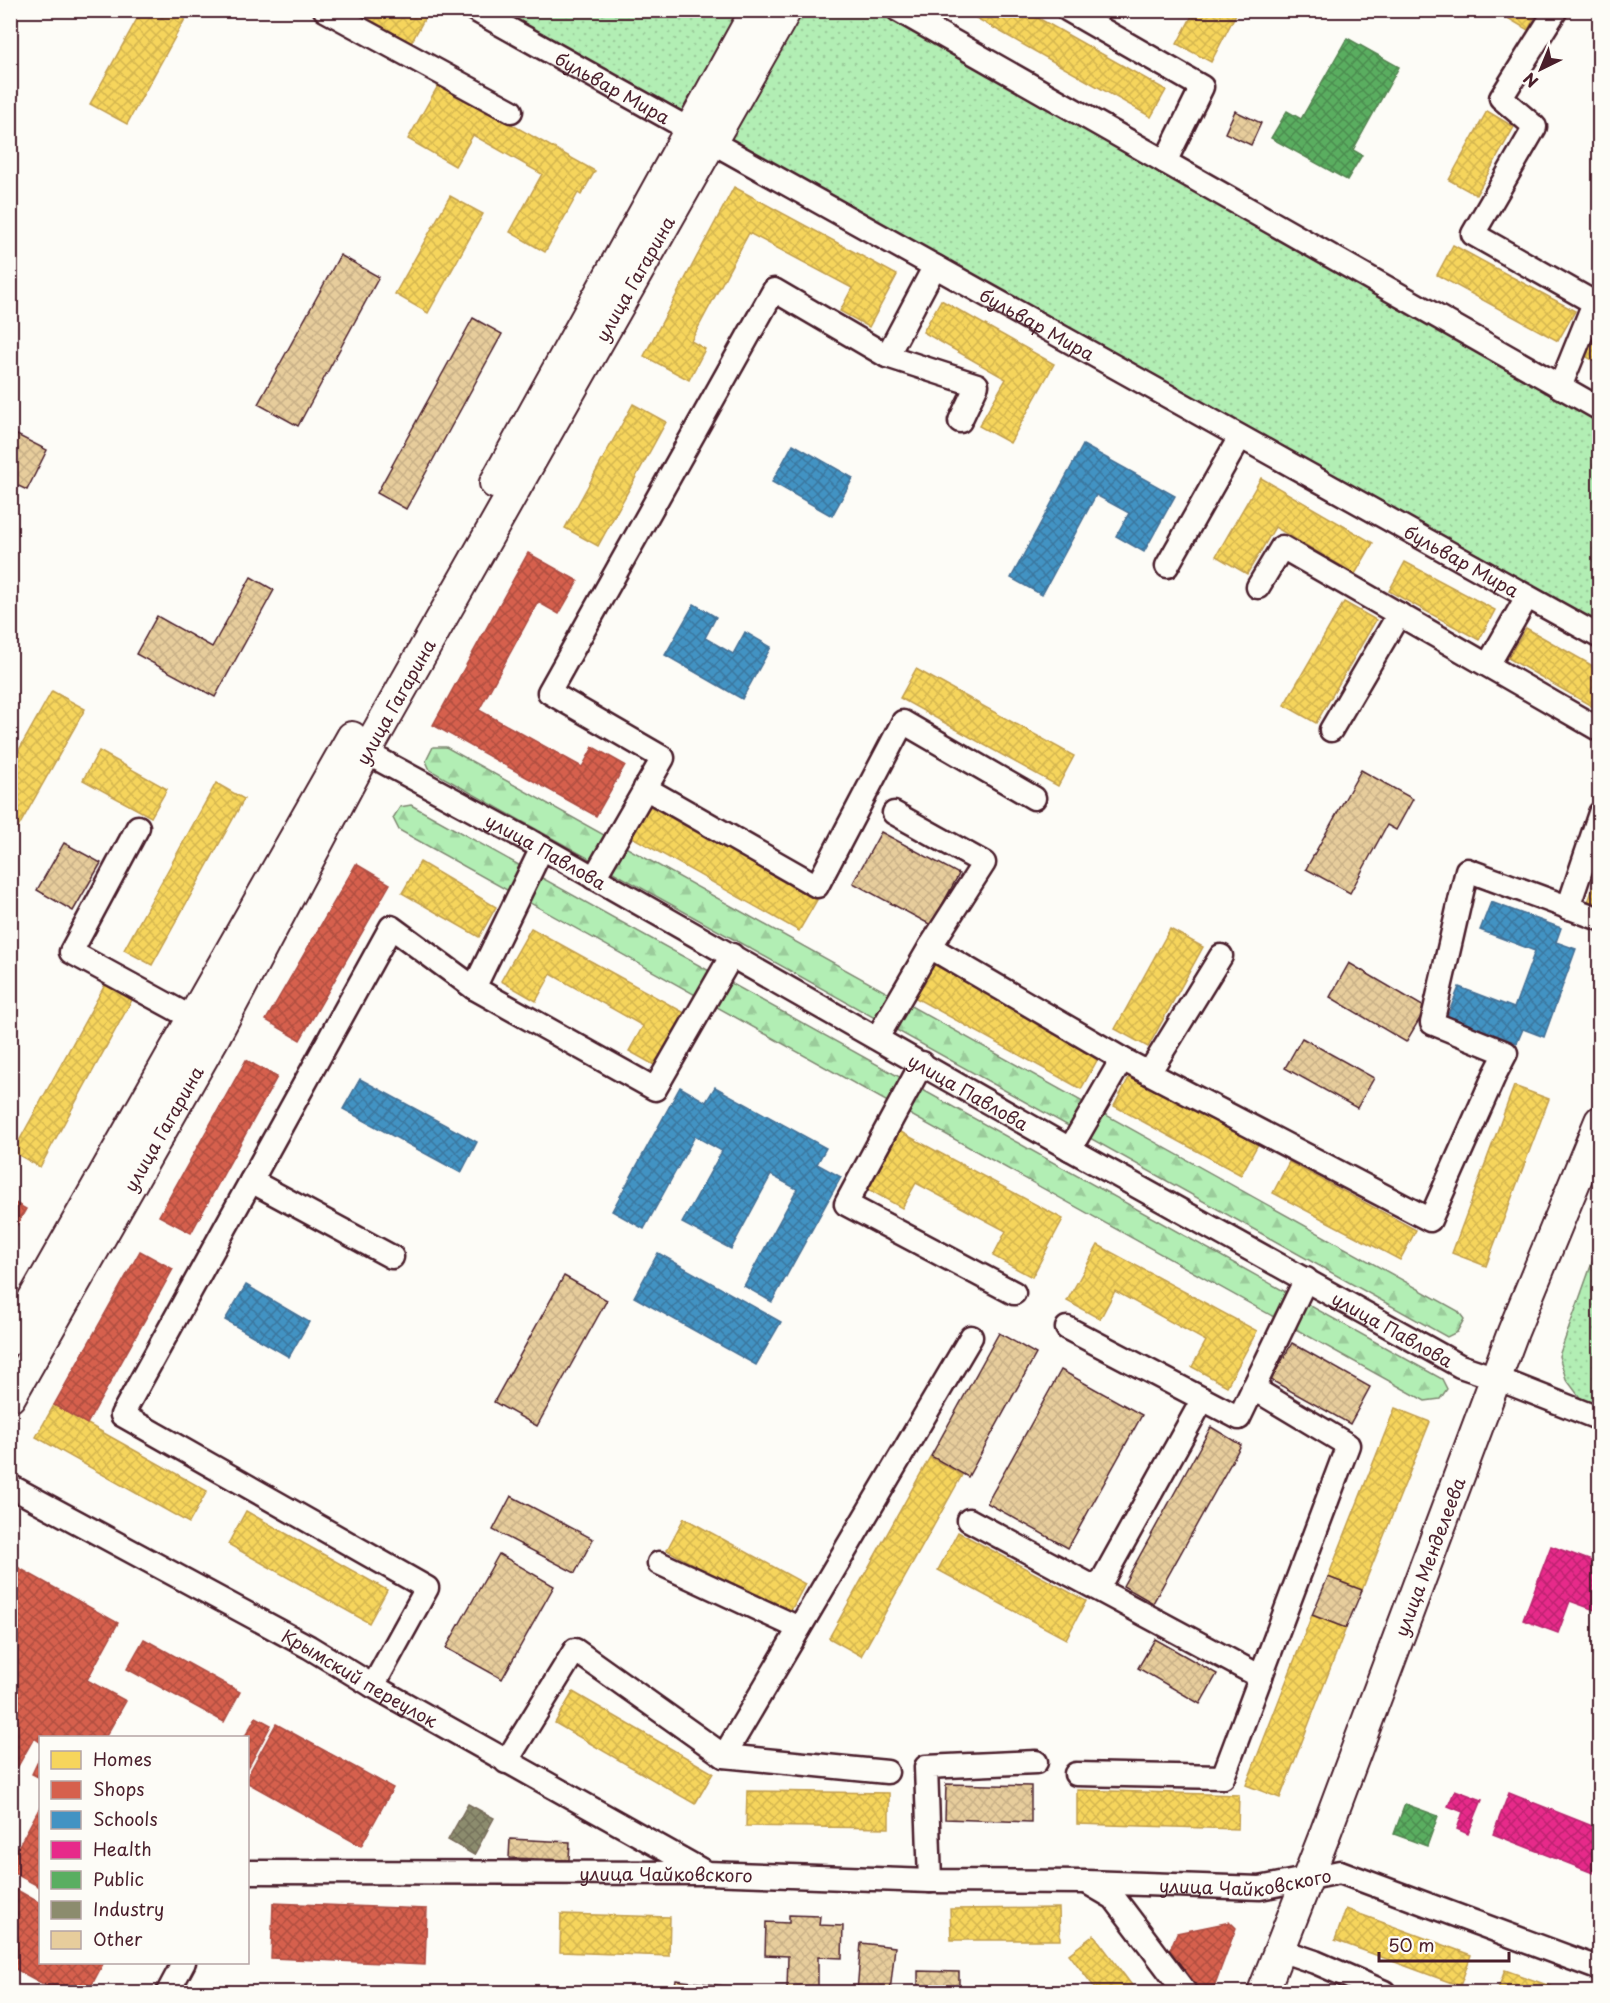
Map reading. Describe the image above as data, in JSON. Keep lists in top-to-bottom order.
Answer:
{
  "streets": {
    "main road": ["улица Гагарина", "улица Менделеева"],
    "street": [
      "бульвар Мира",
      "улица Павлова",
      "Крымский переулок",
      "улица Чайковского"
    ]
  },
  "crossings": [
    ["бульвар Мира", "улица Гагарина"],
    ["улица Гагарина", "улица Павлова"],
    ["улица Павлова", "улица Менделеева"],
    ["улица Менделеева", "улица Чайковского"],
    ["Крымский переулок", "улица Чайковского"]
  ],
  "legend": [
    "Homes",
    "Shops",
    "Schools",
    "Health",
    "Public",
    "Industry",
    "Other"
  ],
  "scale_bar": "50 m",
  "north": "bottom left"
}
